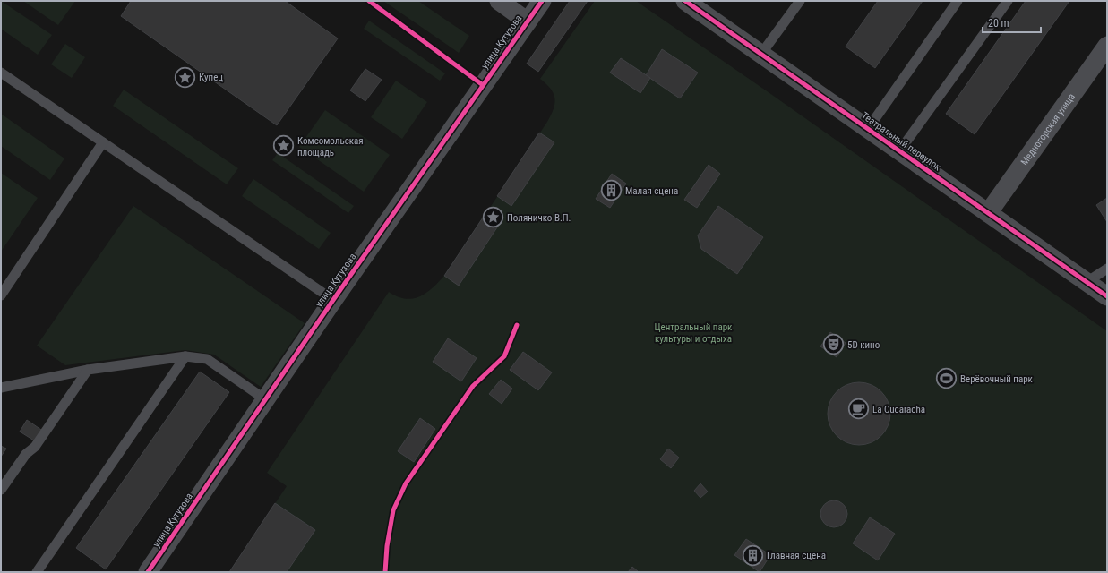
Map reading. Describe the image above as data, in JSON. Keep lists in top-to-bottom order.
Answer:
{
  "streets": {
    "street": ["улица Кутузова", "Медногорская улица", "Театральный переулок"]
  },
  "crossings": [
    ["Медногорская улица", "Театральный переулок"]
  ],
  "parks": ["Центральный парк культуры и отдыха"],
  "places": {
    "place": ["Купец", "Комсомольская площадь", "Поляничко В.П."],
    "building": ["Малая сцена", "Главная сцена"],
    "theatre": ["5D кино"],
    "sports": ["Верёвочный парк"],
    "cafe": ["La Cucaracha"]
  },
  "scale_bar": "20 m"
}
